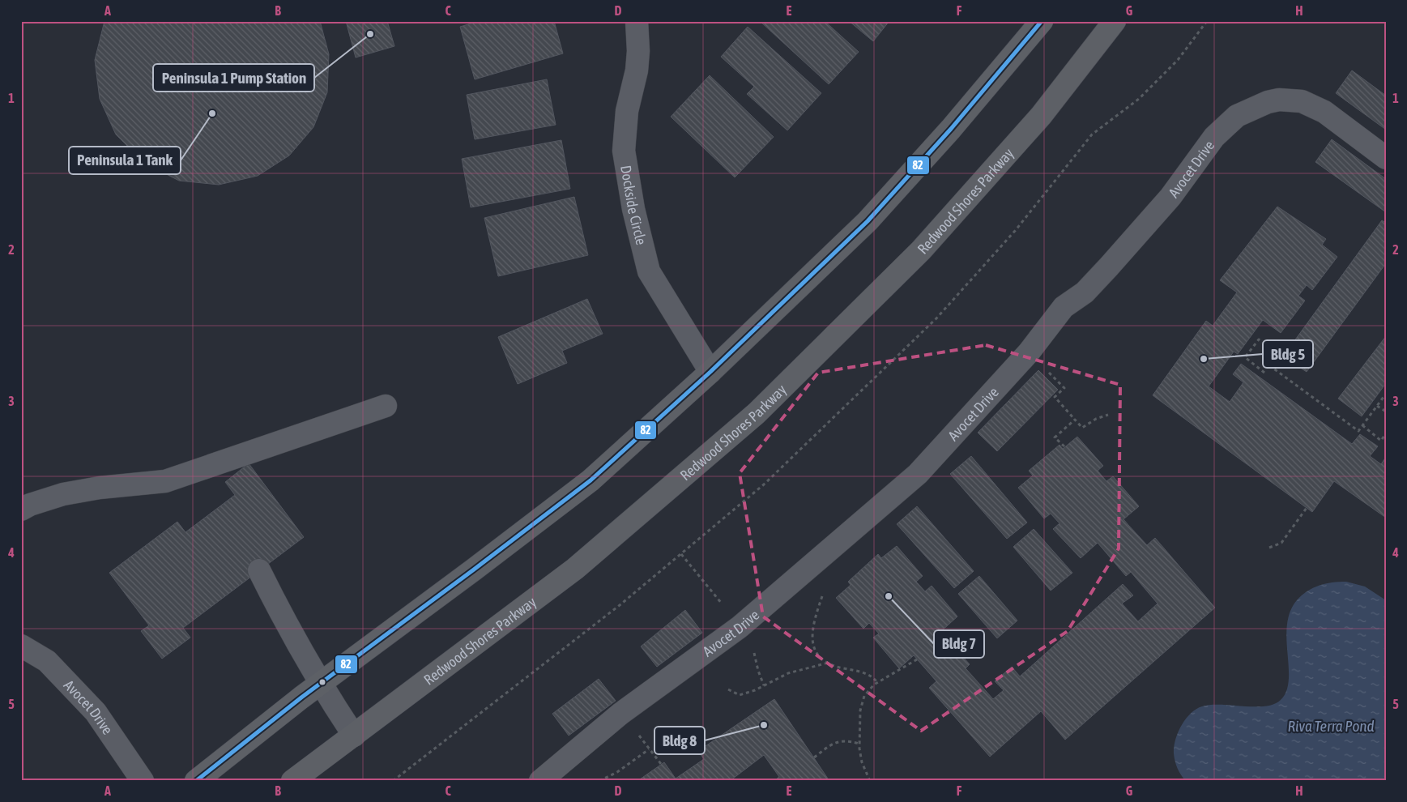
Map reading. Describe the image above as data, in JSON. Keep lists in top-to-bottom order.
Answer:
{
  "streets": {
    "main road": ["Redwood Shores Parkway"],
    "street": ["Avocet Drive", "Dockside Circle"]
  },
  "water": ["Riva Terra Pond"],
  "places": [
    "Peninsula 1 Pump Station",
    "Peninsula 1 Tank",
    "Bldg 5",
    "Bldg 7",
    "Bldg 8"
  ],
  "lines": ["transit line 82"],
  "grid": {
    "columns": [
      "A",
      "B",
      "C",
      "D",
      "E",
      "F",
      "G",
      "H"
    ],
    "rows": [
      "1",
      "2",
      "3",
      "4",
      "5"
    ]
  }
}
